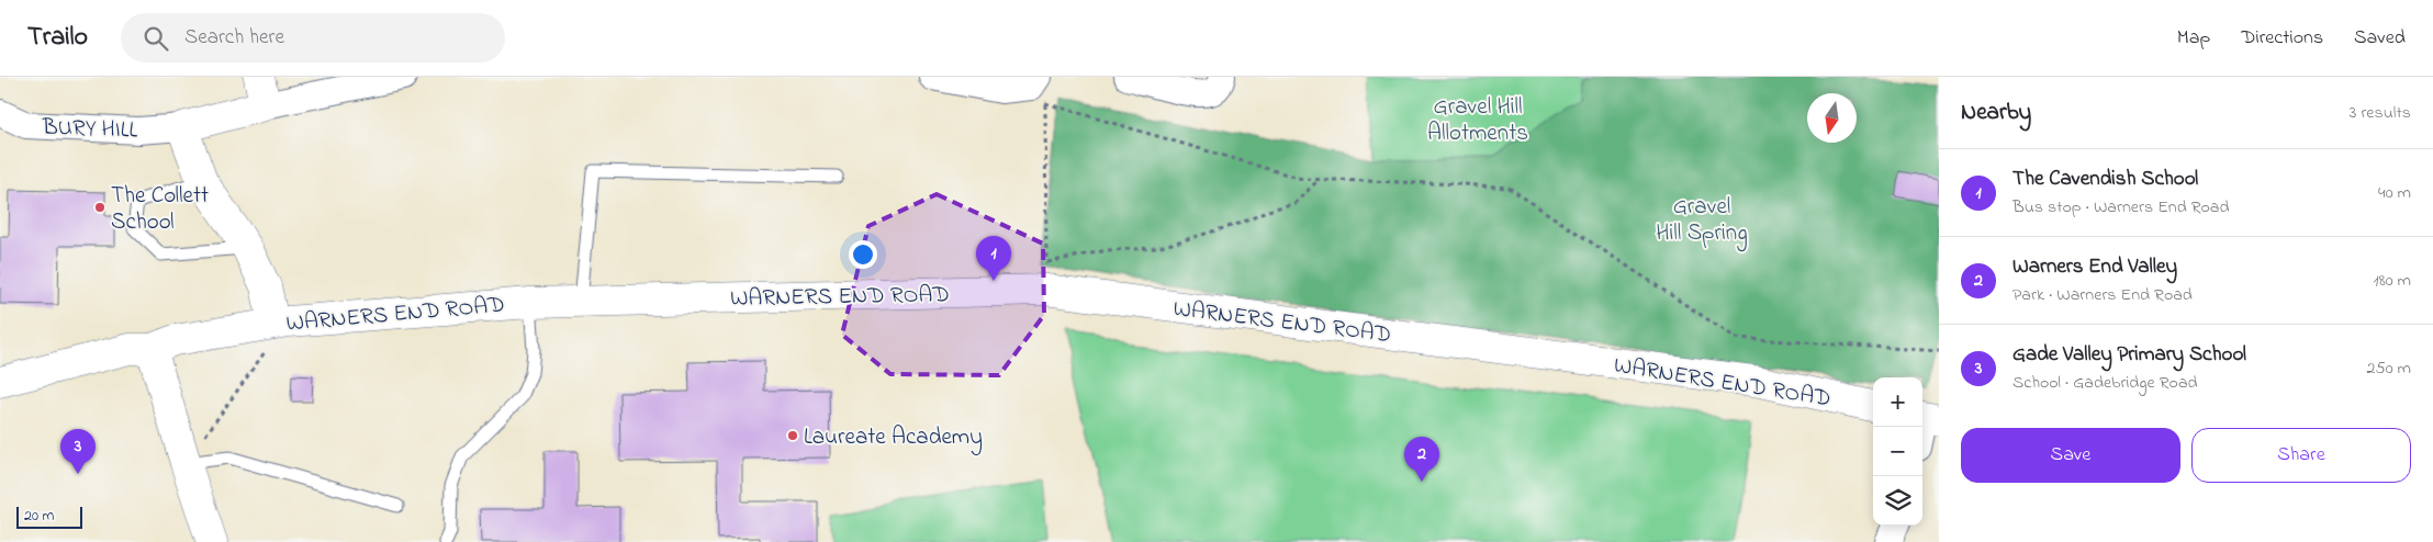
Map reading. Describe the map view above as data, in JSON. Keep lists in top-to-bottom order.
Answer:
{
  "streets": {
    "street": ["BURY HILL", "WARNERS END ROAD"]
  },
  "parks": ["Gravel Hill Allotments", "Gravel Hill Spring"],
  "places": ["The Collett School", "Laureate Academy"],
  "scale_bar": "20 m",
  "north": "bottom",
  "page": {
    "header": "Trailo",
    "search": "Search here",
    "nav": ["Map", "Directions", "Saved"],
    "heading": ["Nearby", "3 results"],
    "list": [
      {
        "mark": "1",
        "name": "The Cavendish School",
        "note": "Bus stop · Warners End Road",
        "value": "40 m"
      },
      {
        "mark": "2",
        "name": "Warners End Valley",
        "note": "Park · Warners End Road",
        "value": "180 m"
      },
      {
        "mark": "3",
        "name": "Gade Valley Primary School",
        "note": "School · Gadebridge Road",
        "value": "250 m"
      }
    ],
    "pins": ["1", "3", "2"],
    "map_buttons": ["+", "−"],
    "buttons": ["Save", "Share"],
    "scale": "20 m"
  }
}
